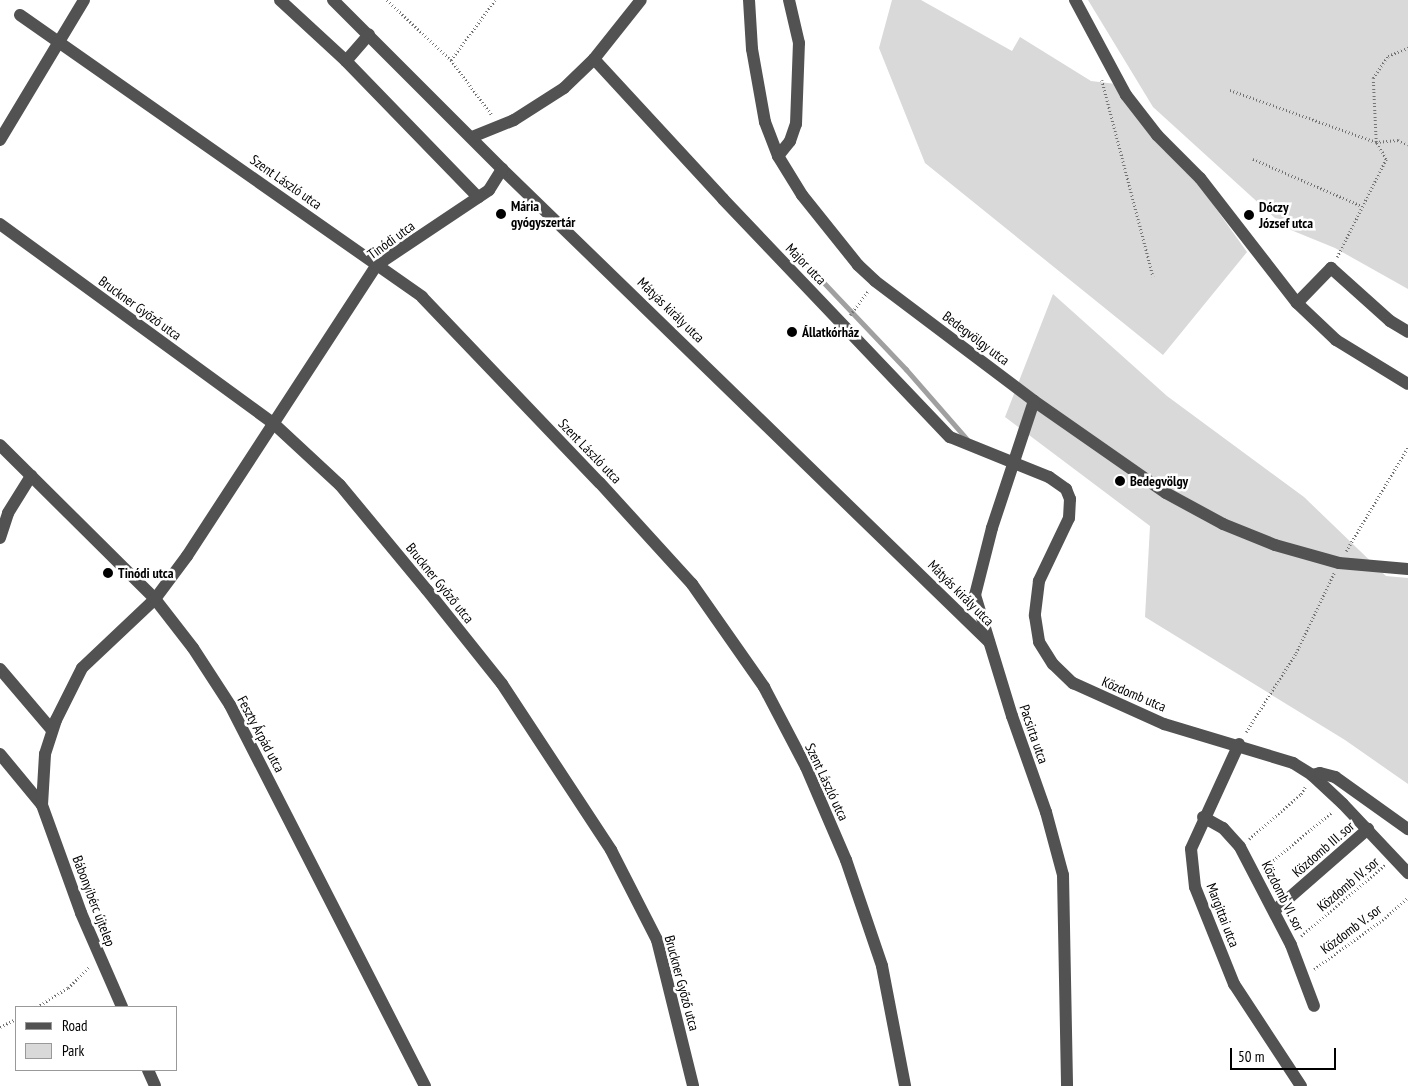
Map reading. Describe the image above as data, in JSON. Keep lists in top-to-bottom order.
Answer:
{
  "streets": {
    "street": [
      "Szent László utca",
      "Tinódi utca",
      "Major utca",
      "Bruckner Győző utca",
      "Mátyás király utca",
      "Bedegvölgy utca",
      "Közdomb utca",
      "Feszty Árpád utca",
      "Pacsirta utca",
      "Közdomb III. sor",
      "Közdomb VI. sor",
      "Bábonyibérc újtelep",
      "Margittai utca"
    ],
    "path": ["Közdomb IV. sor", "Közdomb V. sor"]
  },
  "crossings": [
    ["Szent László utca", "Tinódi utca"],
    ["Tinódi utca", "Bruckner Győző utca"],
    ["Tinódi utca", "Mátyás király utca"],
    ["Tinódi utca", "Feszty Árpád utca"],
    ["Tinódi utca", "Bábonyibérc újtelep"],
    ["Major utca", "Közdomb utca"],
    ["Major utca", "Pacsirta utca"],
    ["Mátyás király utca", "Pacsirta utca"],
    ["Bedegvölgy utca", "Pacsirta utca"],
    ["Közdomb utca", "Pacsirta utca"],
    ["Közdomb utca", "Közdomb III. sor"],
    ["Közdomb utca", "Közdomb IV. sor"],
    ["Közdomb utca", "Margittai utca"],
    ["Közdomb III. sor", "Közdomb VI. sor"],
    ["Közdomb IV. sor", "Közdomb VI. sor"],
    ["Közdomb VI. sor", "Margittai utca"],
    ["Közdomb VI. sor", "Közdomb V. sor"]
  ],
  "places": [
    "Mária gyógyszertár",
    "Dóczy József utca",
    "Állatkórház",
    "Bedegvölgy",
    "Tinódi utca"
  ],
  "legend": ["Road", "Park"],
  "scale_bar": "50 m"
}
